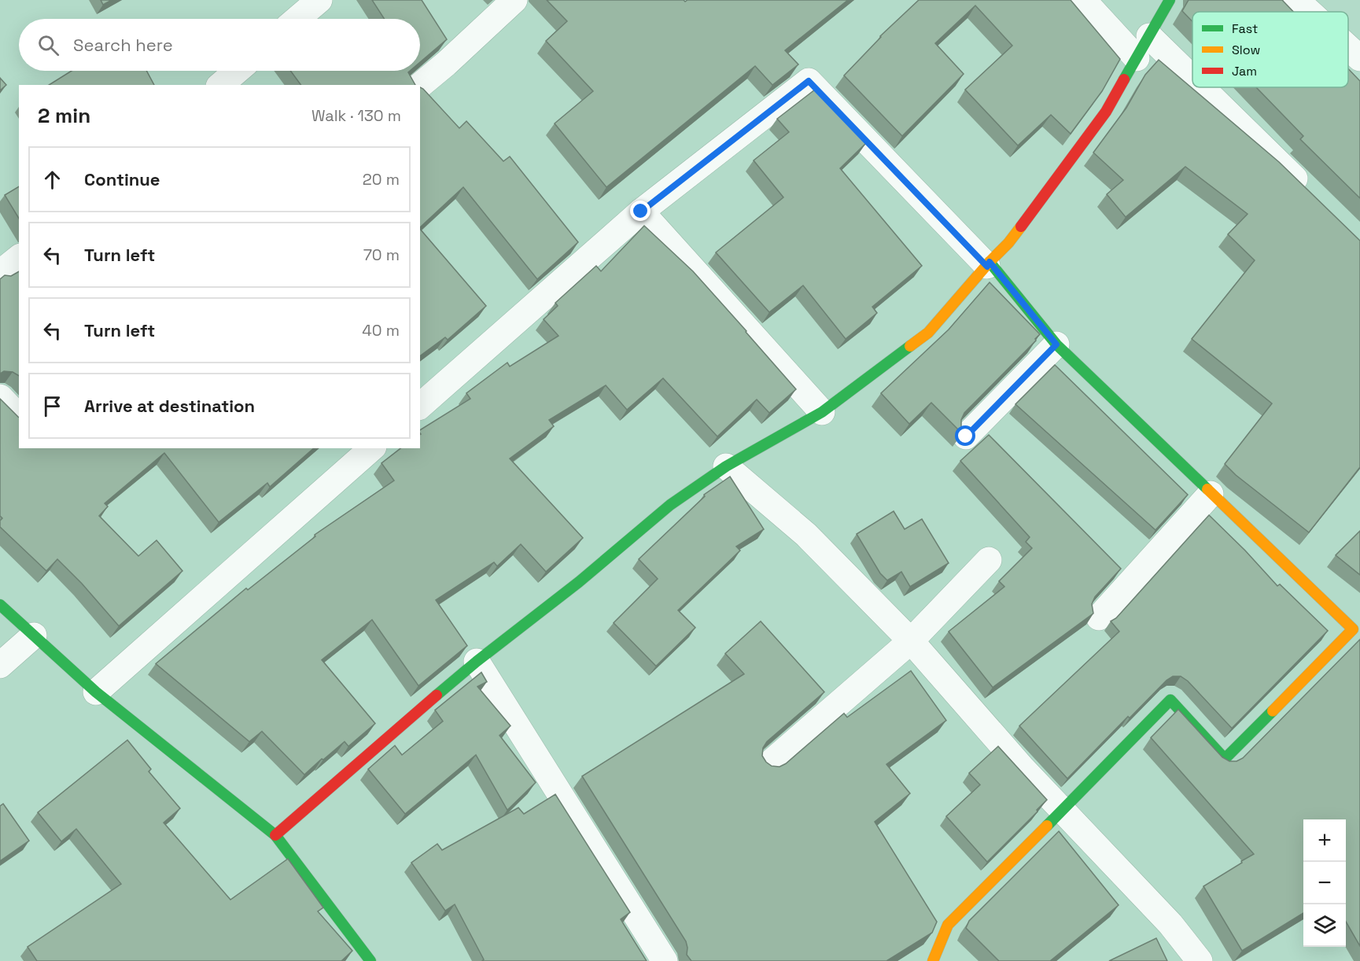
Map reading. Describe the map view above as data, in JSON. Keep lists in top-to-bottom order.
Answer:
{
  "legend": ["Fast", "Slow", "Jam"],
  "page": {
    "search": "Search here",
    "heading": ["2 min", "Walk · 130 m"],
    "list": [
      ["Continue", "20 m"],
      ["Turn left", "70 m"],
      ["Turn left", "40 m"],
      "Arrive at destination"
    ],
    "map_buttons": ["+", "−"]
  }
}
